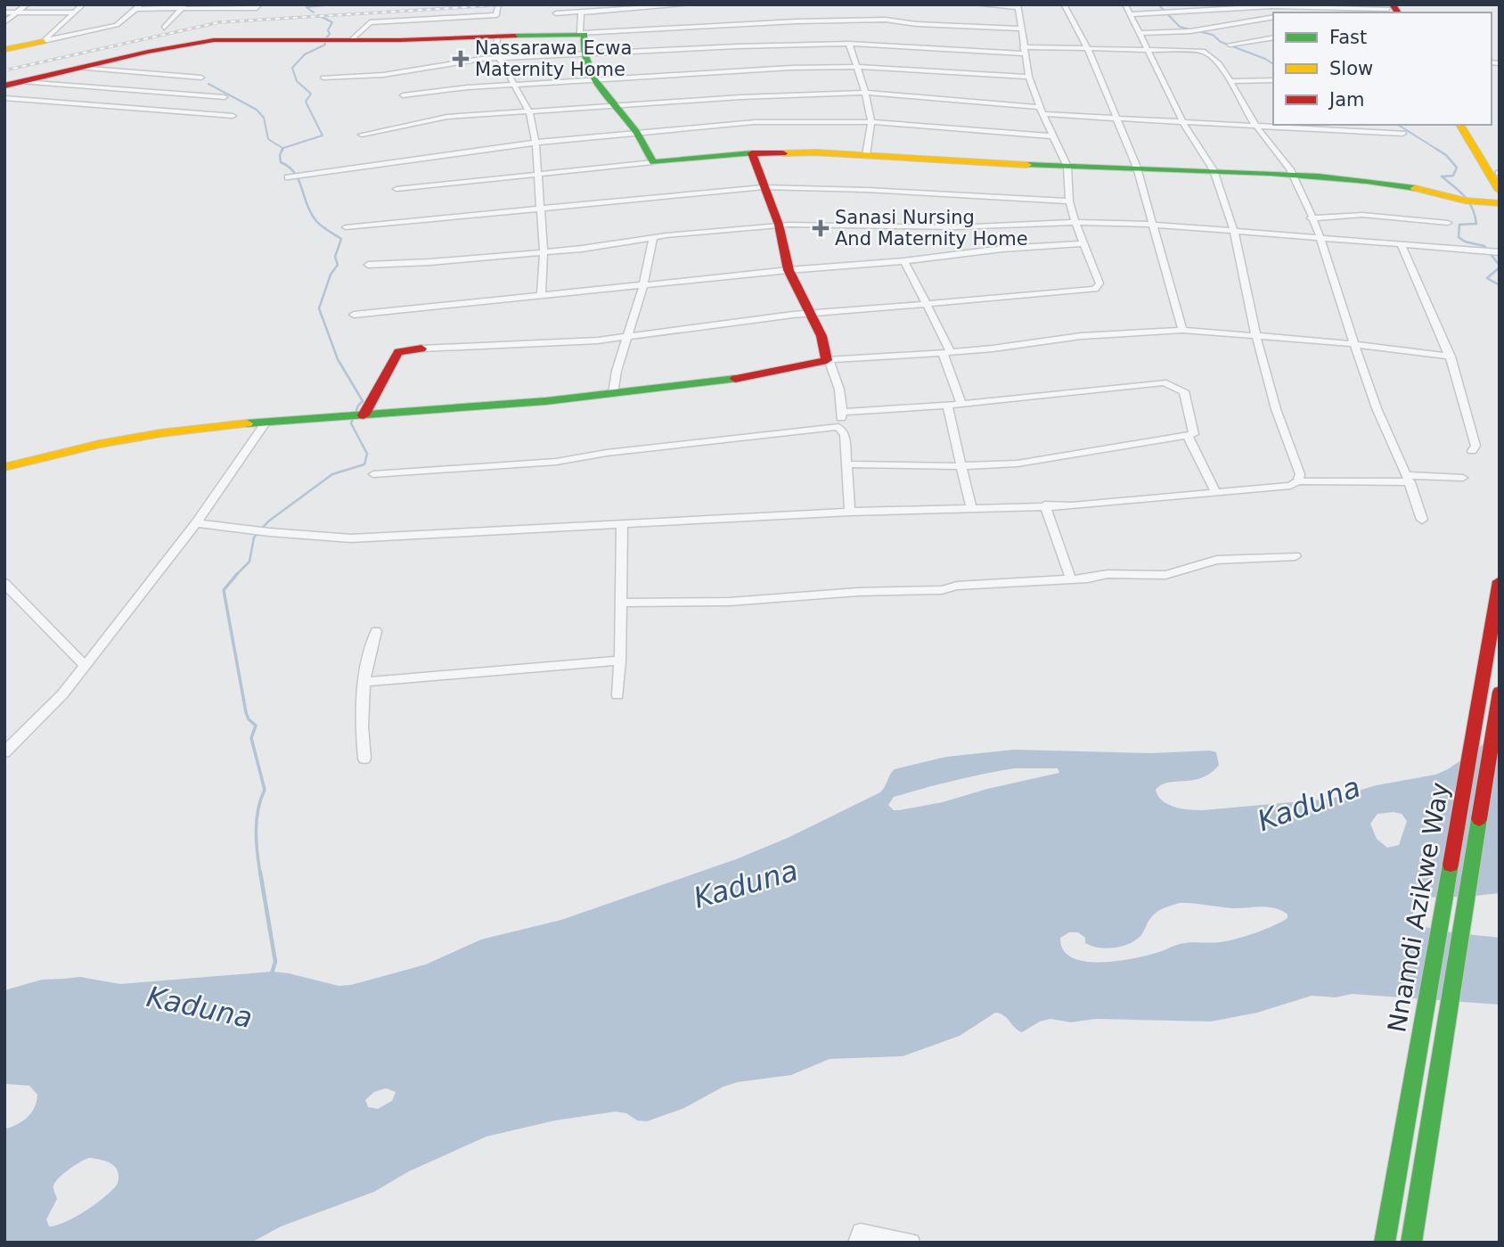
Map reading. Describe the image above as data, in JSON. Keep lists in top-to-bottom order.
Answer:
{
  "streets": {
    "main road": ["Nnamdi Azikwe Way"]
  },
  "water": ["Kaduna"],
  "places": {
    "health": ["Nassarawa Ecwa Maternity Home", "Sanasi Nursing And Maternity Home"]
  },
  "legend": ["Fast", "Slow", "Jam"]
}
